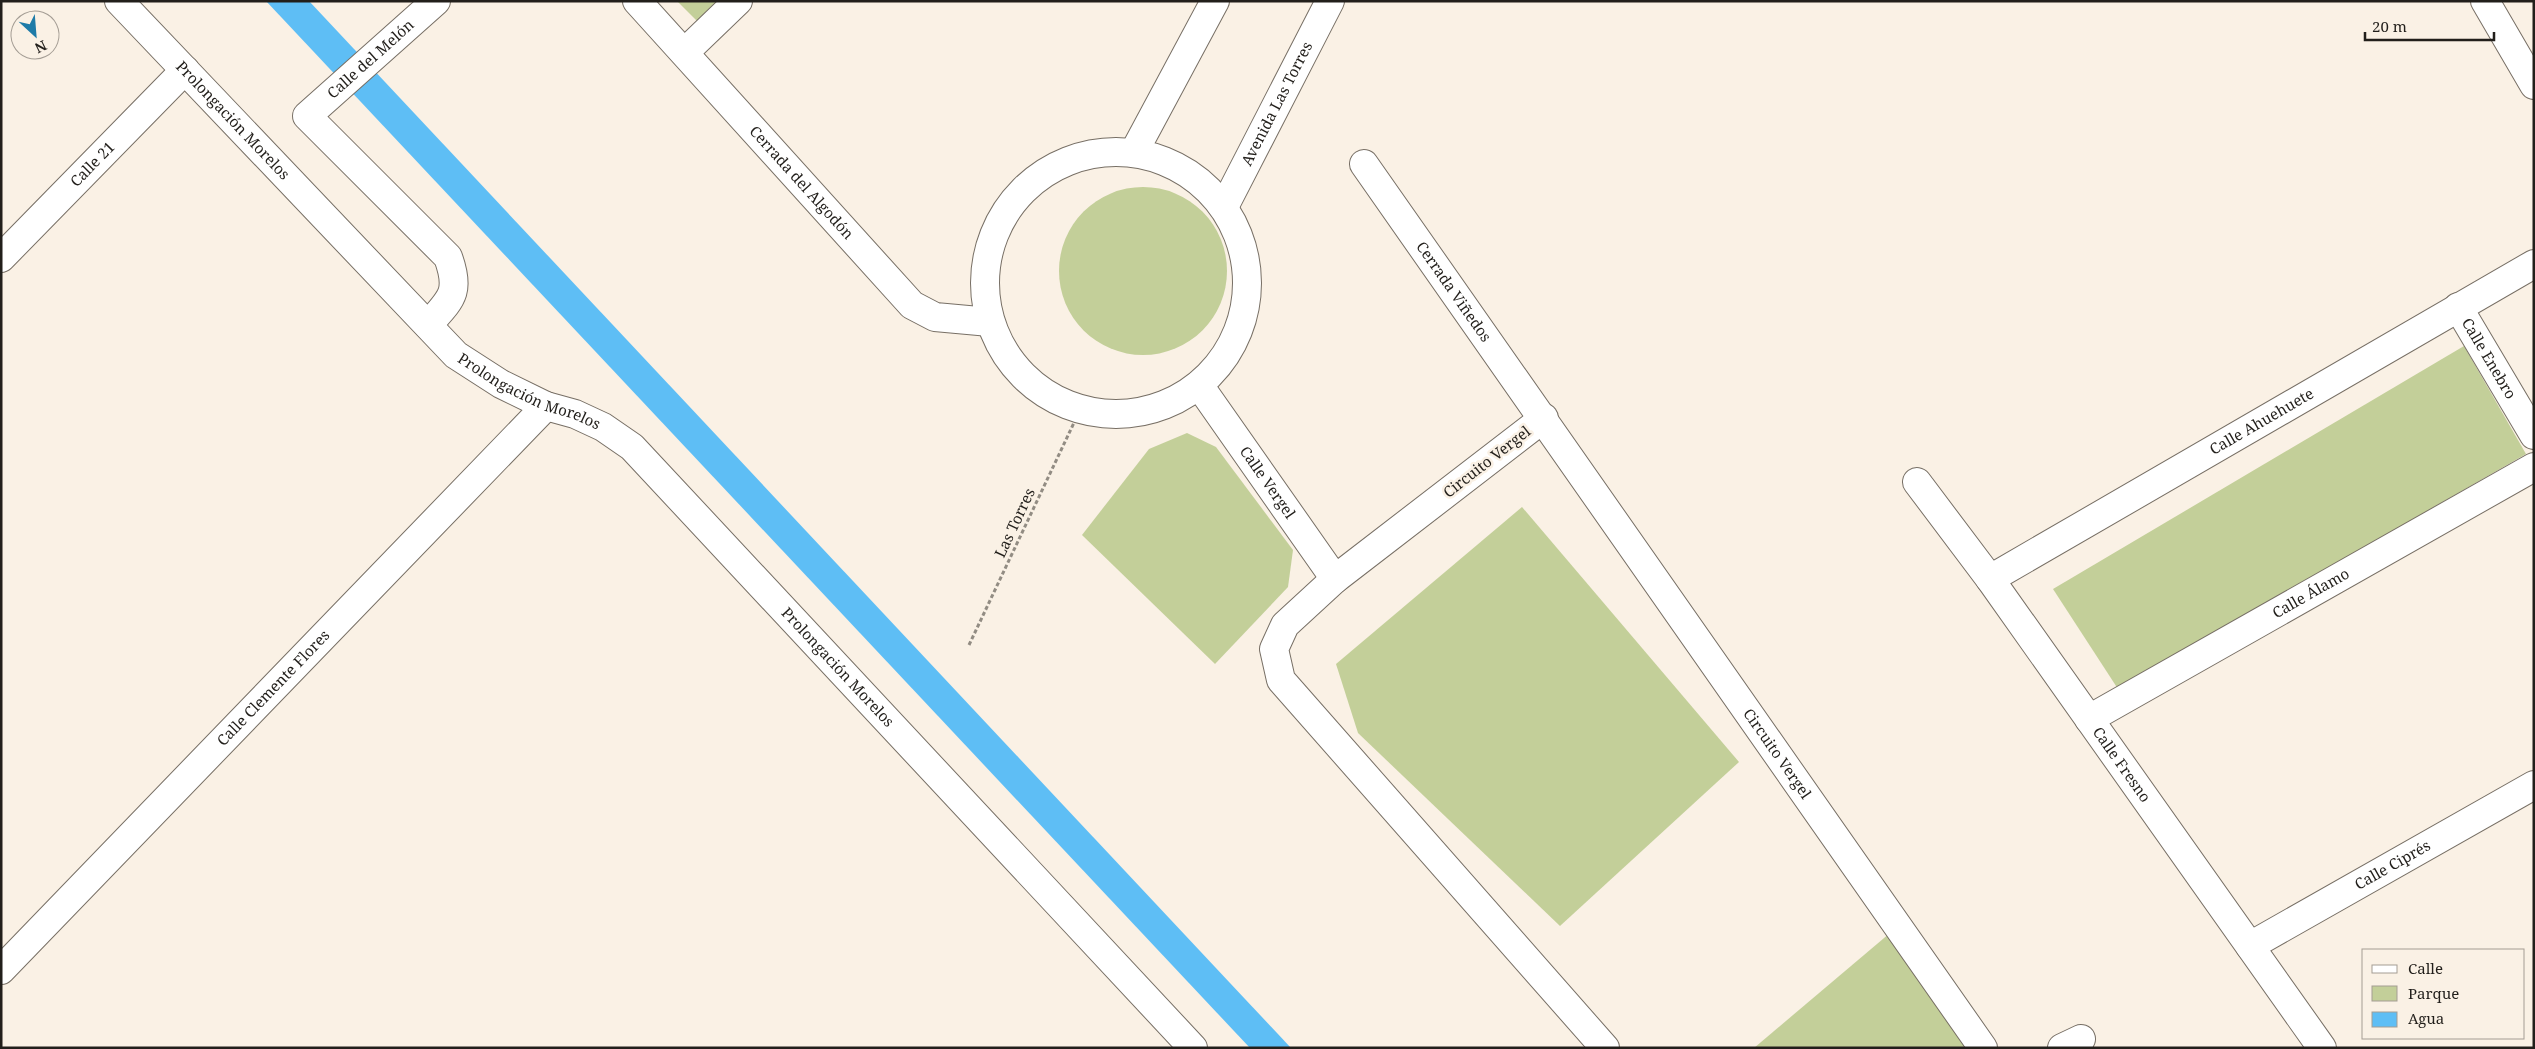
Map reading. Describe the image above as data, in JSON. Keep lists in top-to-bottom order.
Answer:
{
  "streets": {
    "street": [
      "Calle del Melón",
      "Avenida Las Torres",
      "Prolongación Morelos",
      "Calle 21",
      "Cerrada del Algodón",
      "Cerrada Viñedos",
      "Calle Enebro",
      "Calle Ahuehuete",
      "Circuito Vergel",
      "Calle Vergel",
      "Calle Álamo",
      "Calle Clemente Flores",
      "Calle Fresno",
      "Calle Ciprés"
    ],
    "path": ["Las Torres"]
  },
  "crossings": [
    ["Calle del Melón", "Prolongación Morelos"],
    ["Prolongación Morelos", "Calle 21"],
    ["Prolongación Morelos", "Calle Clemente Flores"],
    ["Cerrada Viñedos", "Circuito Vergel"],
    ["Calle Enebro", "Calle Ahuehuete"],
    ["Calle Ahuehuete", "Calle Fresno"],
    ["Circuito Vergel", "Calle Vergel"],
    ["Calle Álamo", "Calle Fresno"],
    ["Calle Fresno", "Calle Ciprés"]
  ],
  "legend": ["Calle", "Parque", "Agua"],
  "scale_bar": "20 m",
  "north": "bottom right"
}
